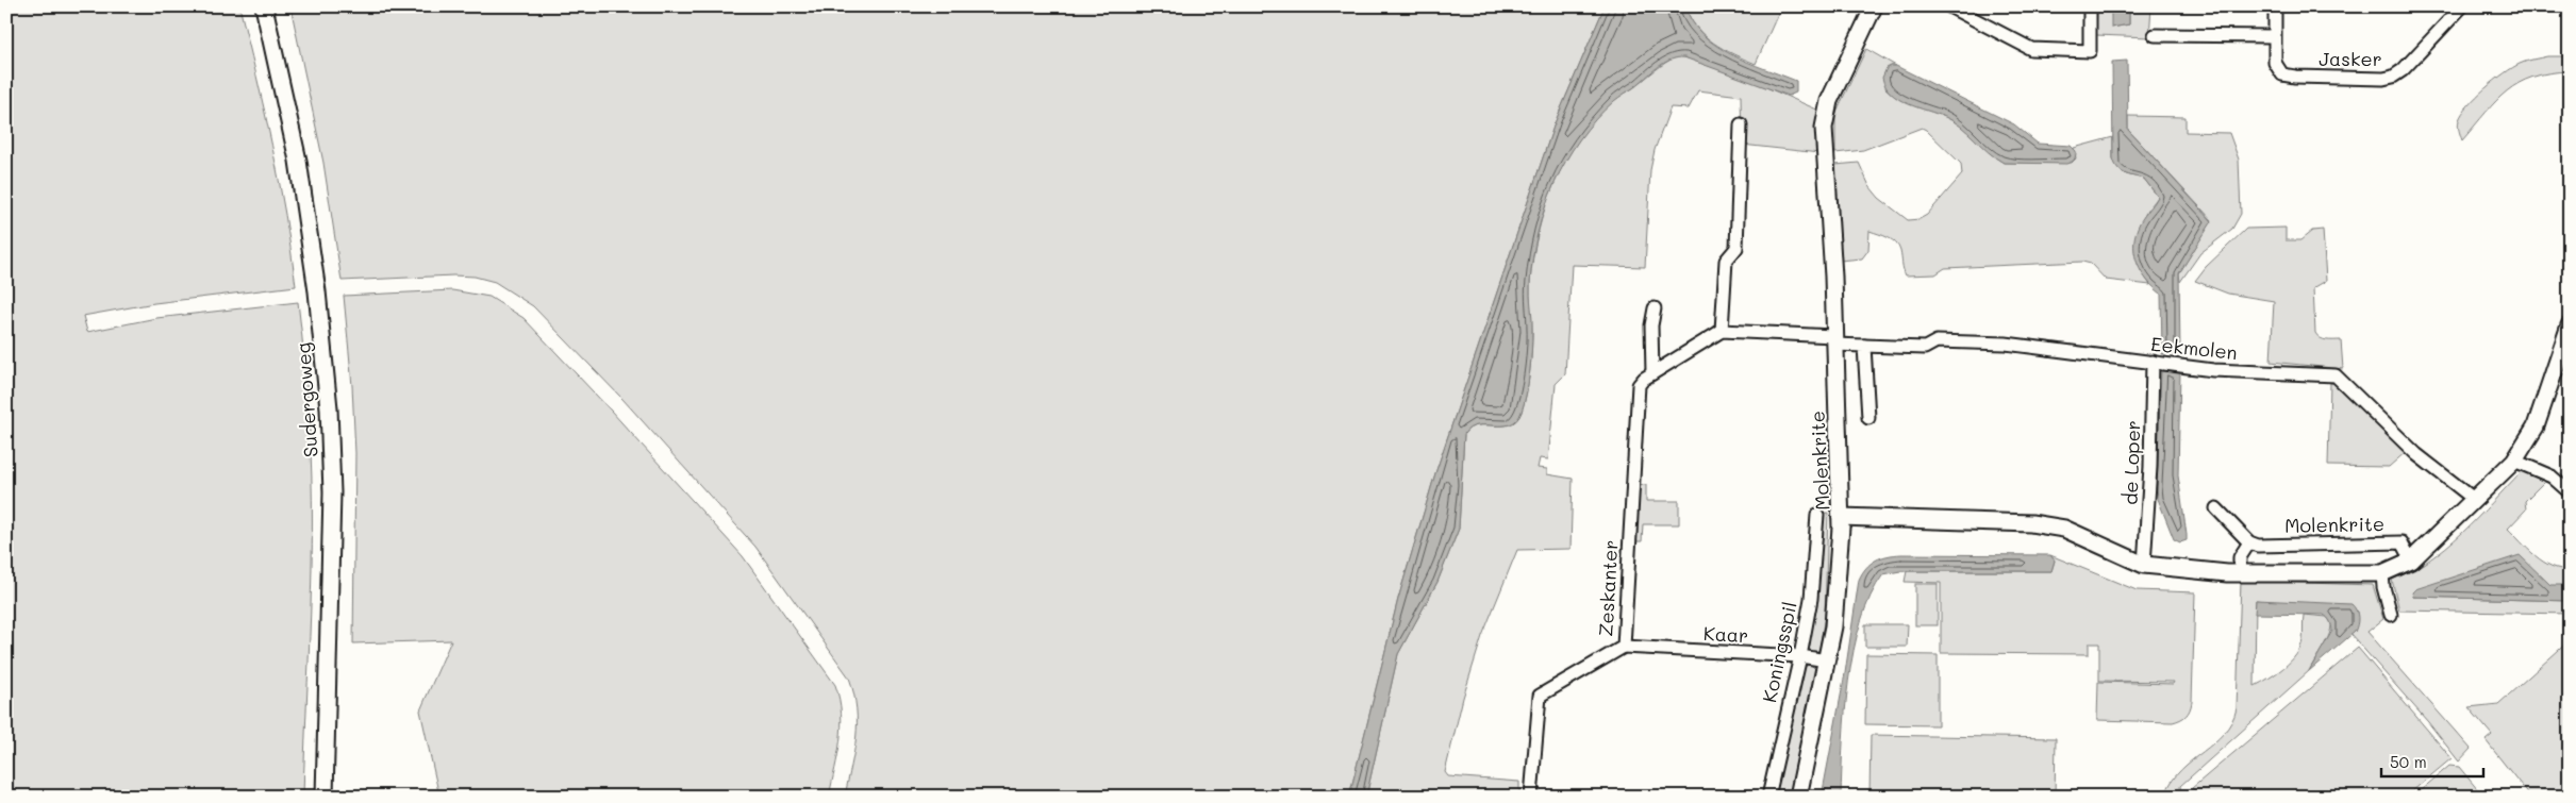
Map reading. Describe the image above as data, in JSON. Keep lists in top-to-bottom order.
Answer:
{
  "streets": {
    "street": [
      "Jasker",
      "Eekmolen",
      "Sudergoweg",
      "Molenkrite",
      "de Loper",
      "Zeskanter",
      "Kaar",
      "Koningsspil"
    ]
  },
  "crossings": [
    ["Eekmolen", "Molenkrite"],
    ["Eekmolen", "de Loper"],
    ["Molenkrite", "de Loper"],
    ["Zeskanter", "Kaar"],
    ["Kaar", "Koningsspil"]
  ],
  "scale_bar": "50 m"
}
